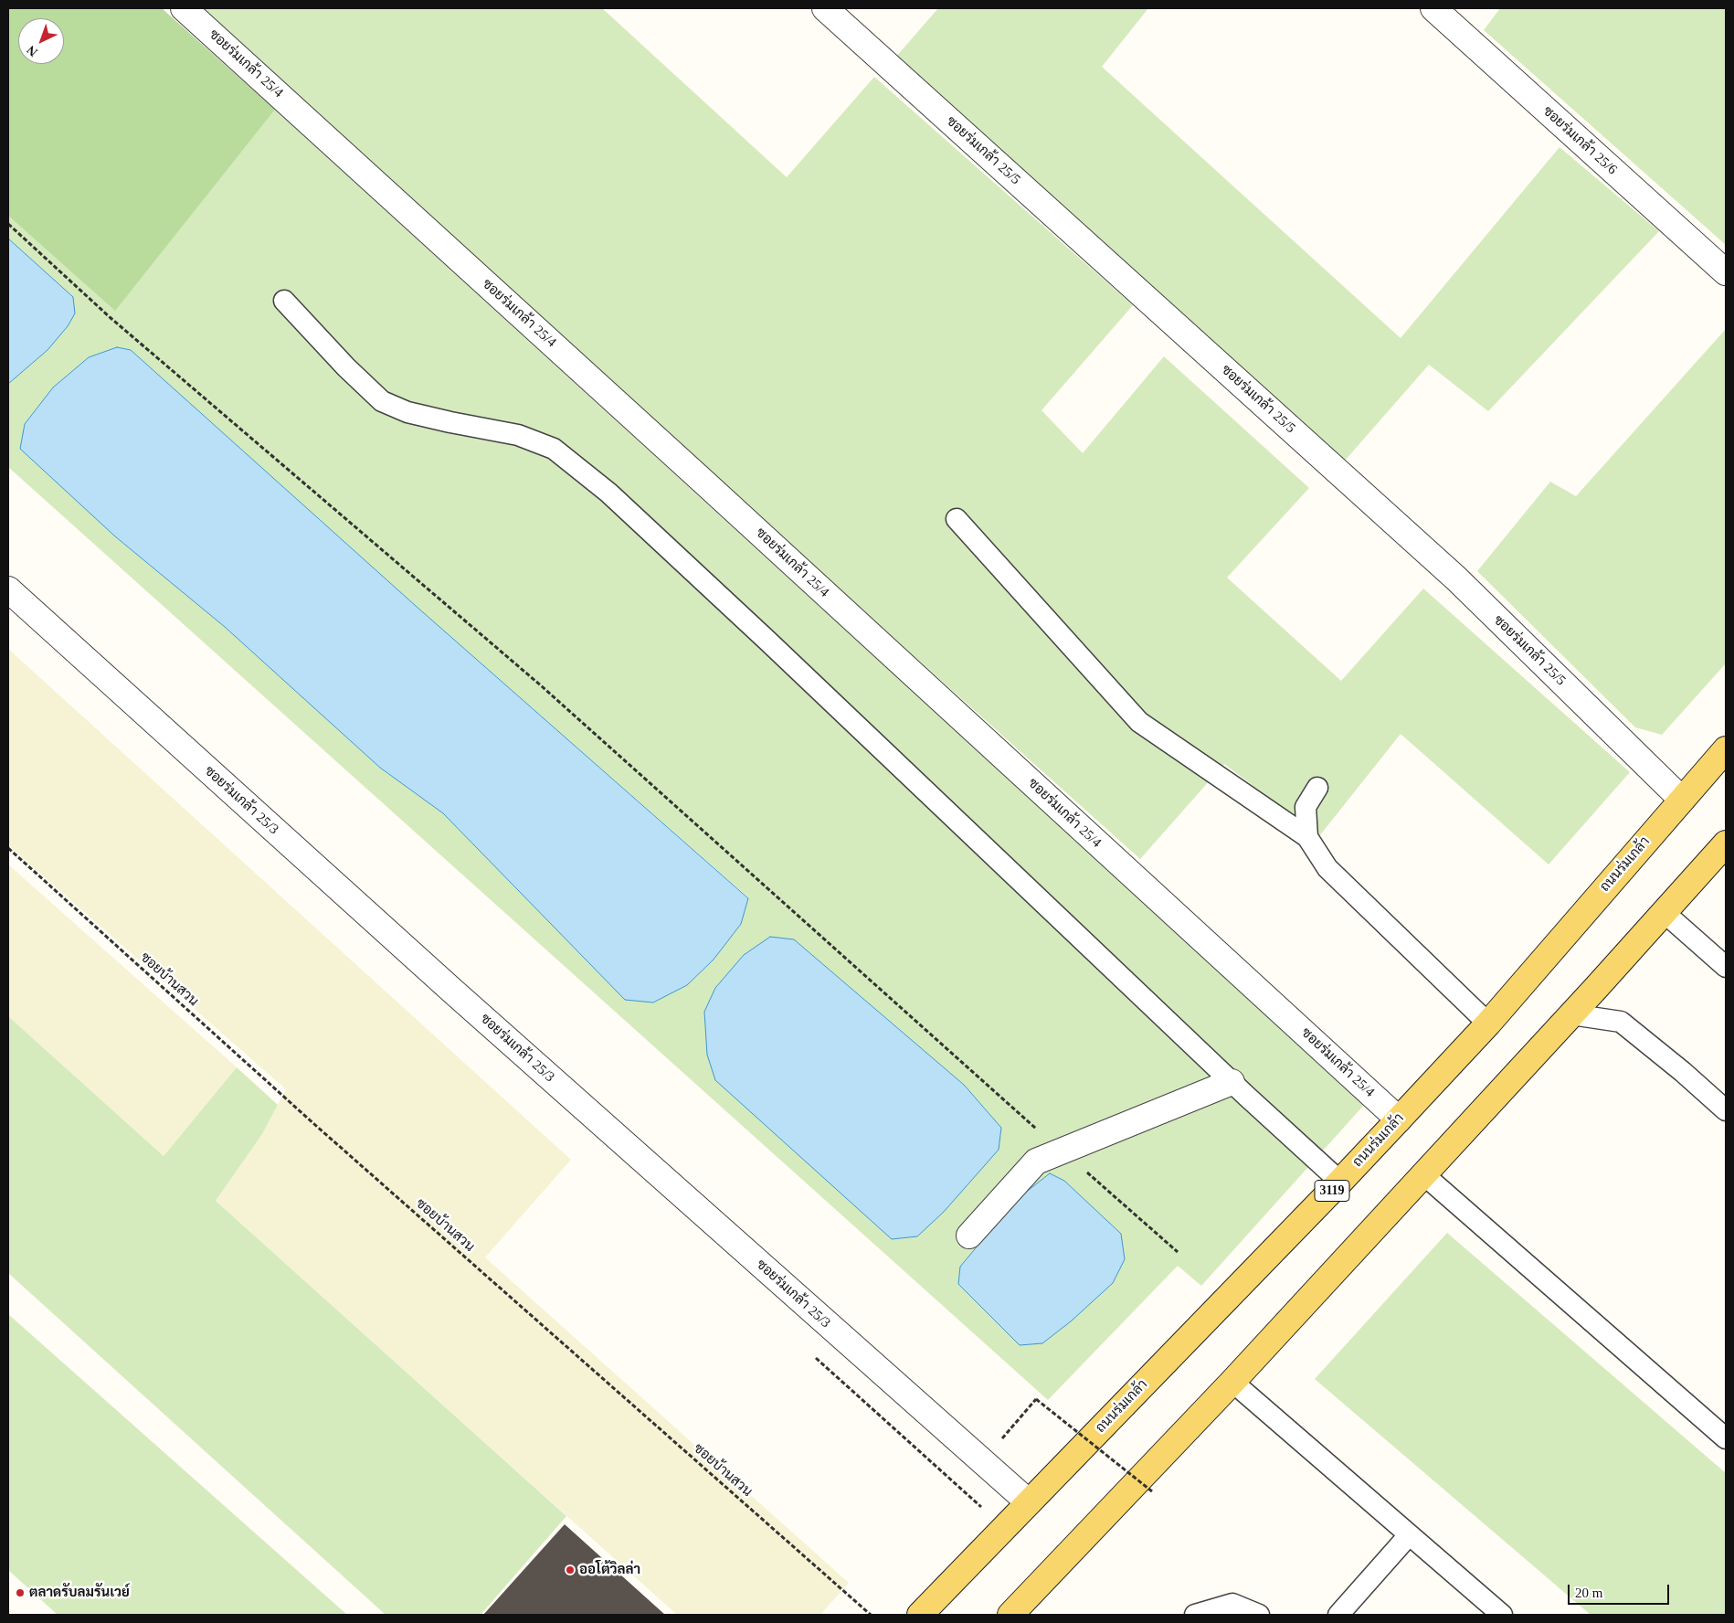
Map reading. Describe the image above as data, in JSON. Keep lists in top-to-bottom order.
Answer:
{
  "streets": {
    "main road": ["ถนนร่มเกล้า", "3119"],
    "street": [
      "ซอยร่มเกล้า 25/4",
      "ซอยร่มเกล้า 25/6",
      "ซอยร่มเกล้า 25/5",
      "ซอยร่มเกล้า 25/3"
    ],
    "path": ["ซอยบ้านสวน"]
  },
  "crossings": [
    ["ซอยร่มเกล้า 25/4", "ถนนร่มเกล้า"],
    ["ซอยร่มเกล้า 25/5", "ถนนร่มเกล้า"],
    ["ซอยร่มเกล้า 25/3", "ถนนร่มเกล้า"]
  ],
  "places": ["ออโต้วิลล่า", "ตลาดรับลมรันเวย์"],
  "scale_bar": "20 m",
  "north": "bottom left"
}
